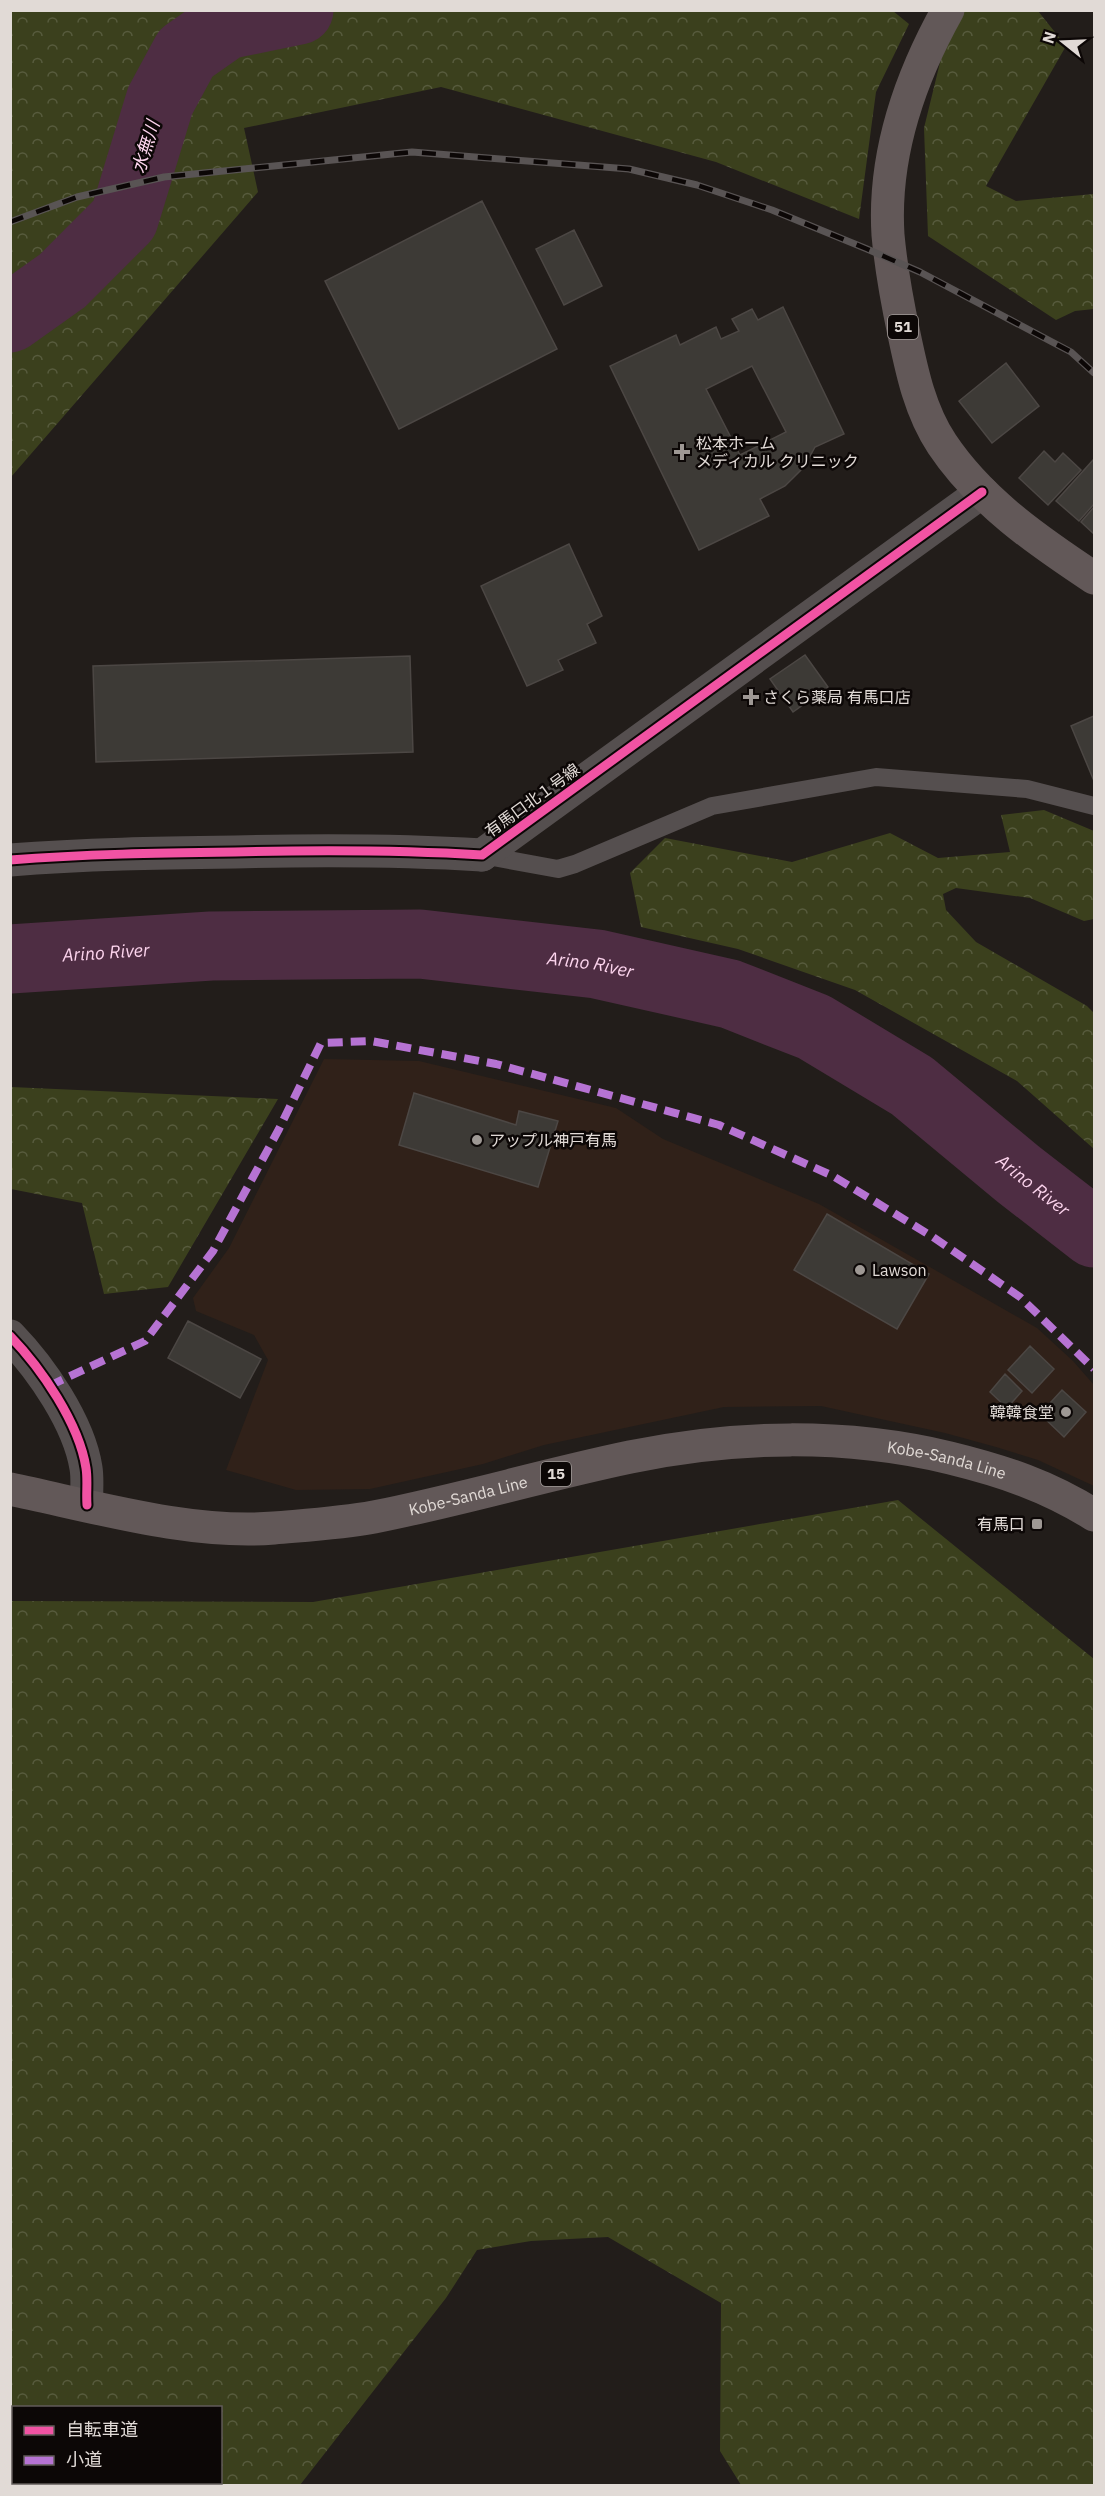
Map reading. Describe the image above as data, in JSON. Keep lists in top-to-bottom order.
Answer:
{
  "streets": {
    "main road": ["51", "Kobe-Sanda Line", "15"],
    "street": ["有馬口北１号線"]
  },
  "crossings": [
    ["51", "有馬口北１号線"]
  ],
  "water": ["水無川", "Arino River"],
  "places": {
    "health": ["松本ホーム メディカル クリニック", "さくら薬局 有馬口店"],
    "other": ["アップル神戸有馬", "Lawson", "韓韓食堂"],
    "transit": ["有馬口"]
  },
  "legend": ["自転車道", "小道"],
  "north": "left"
}
